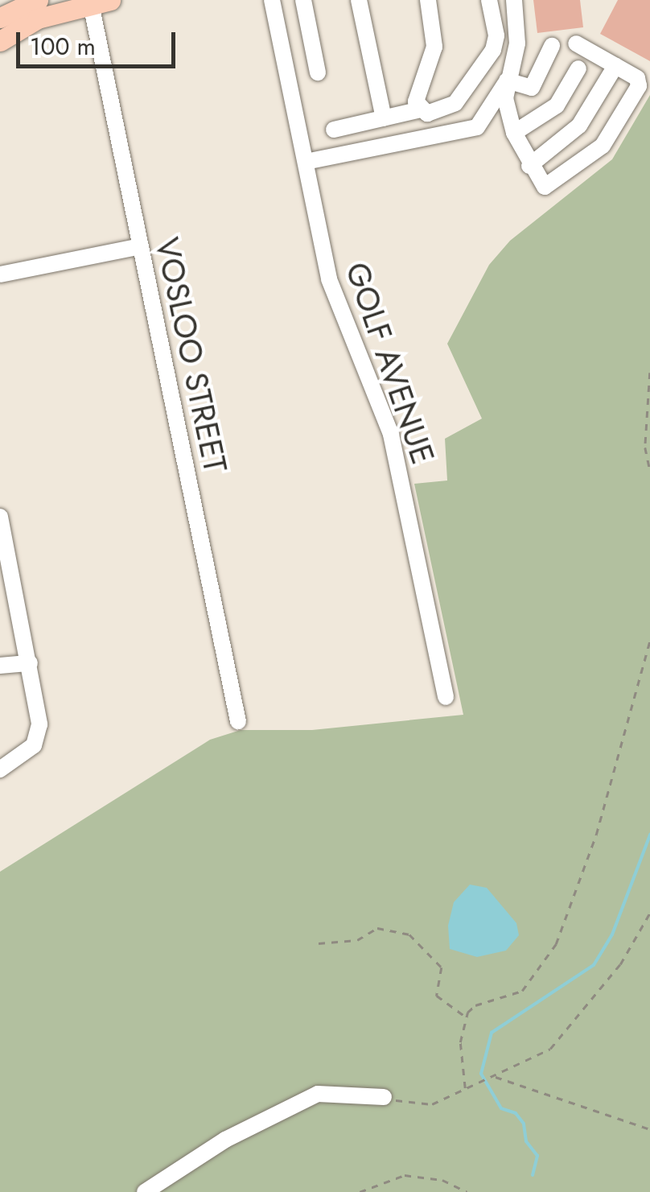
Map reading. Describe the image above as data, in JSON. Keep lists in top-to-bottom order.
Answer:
{
  "streets": {
    "street": ["VOSLOO STREET", "GOLF AVENUE"]
  },
  "scale_bar": "100 m"
}
